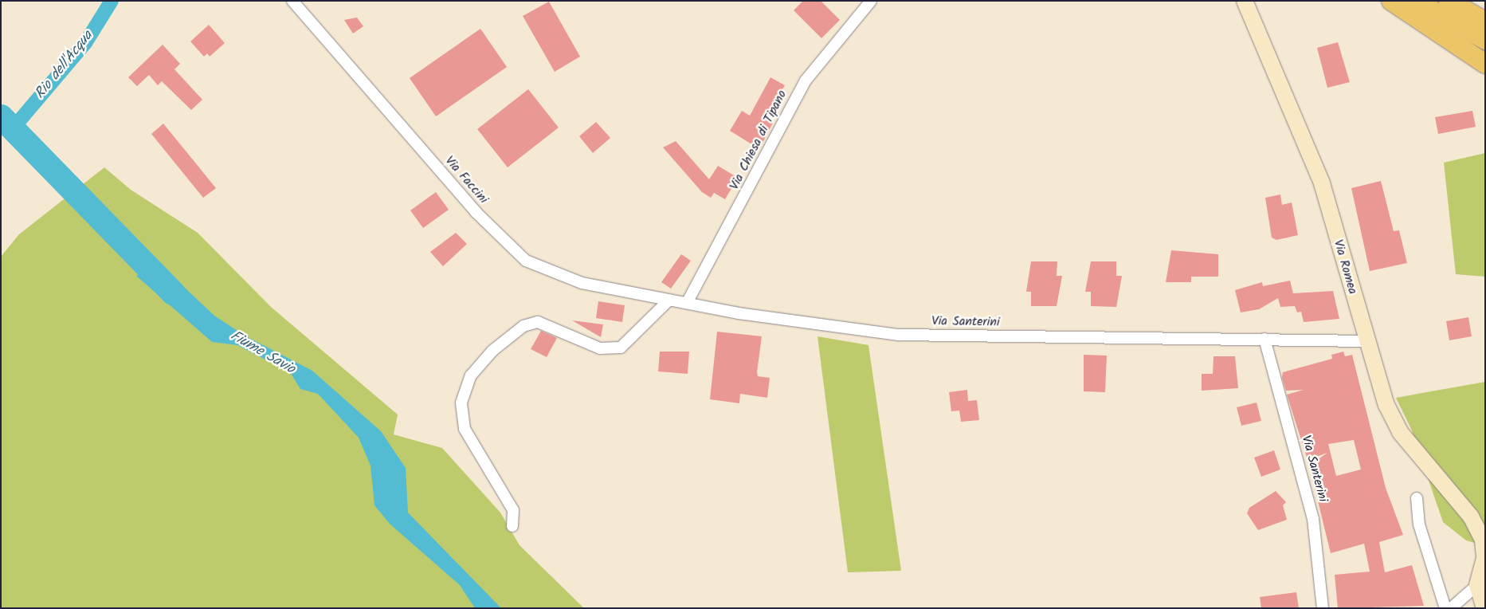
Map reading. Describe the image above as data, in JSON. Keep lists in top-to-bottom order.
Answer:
{
  "streets": {
    "main road": ["Via Romea"],
    "street": ["Via Chiesa di Tipano", "Via Faccini", "Via Santerini"]
  },
  "crossings": [
    ["Via Chiesa di Tipano", "Via Santerini"],
    ["Via Faccini", "Via Santerini"],
    ["Via Romea", "Via Santerini"]
  ],
  "water": ["Rio dell'Acqua", "Fiume Savio"]
}
